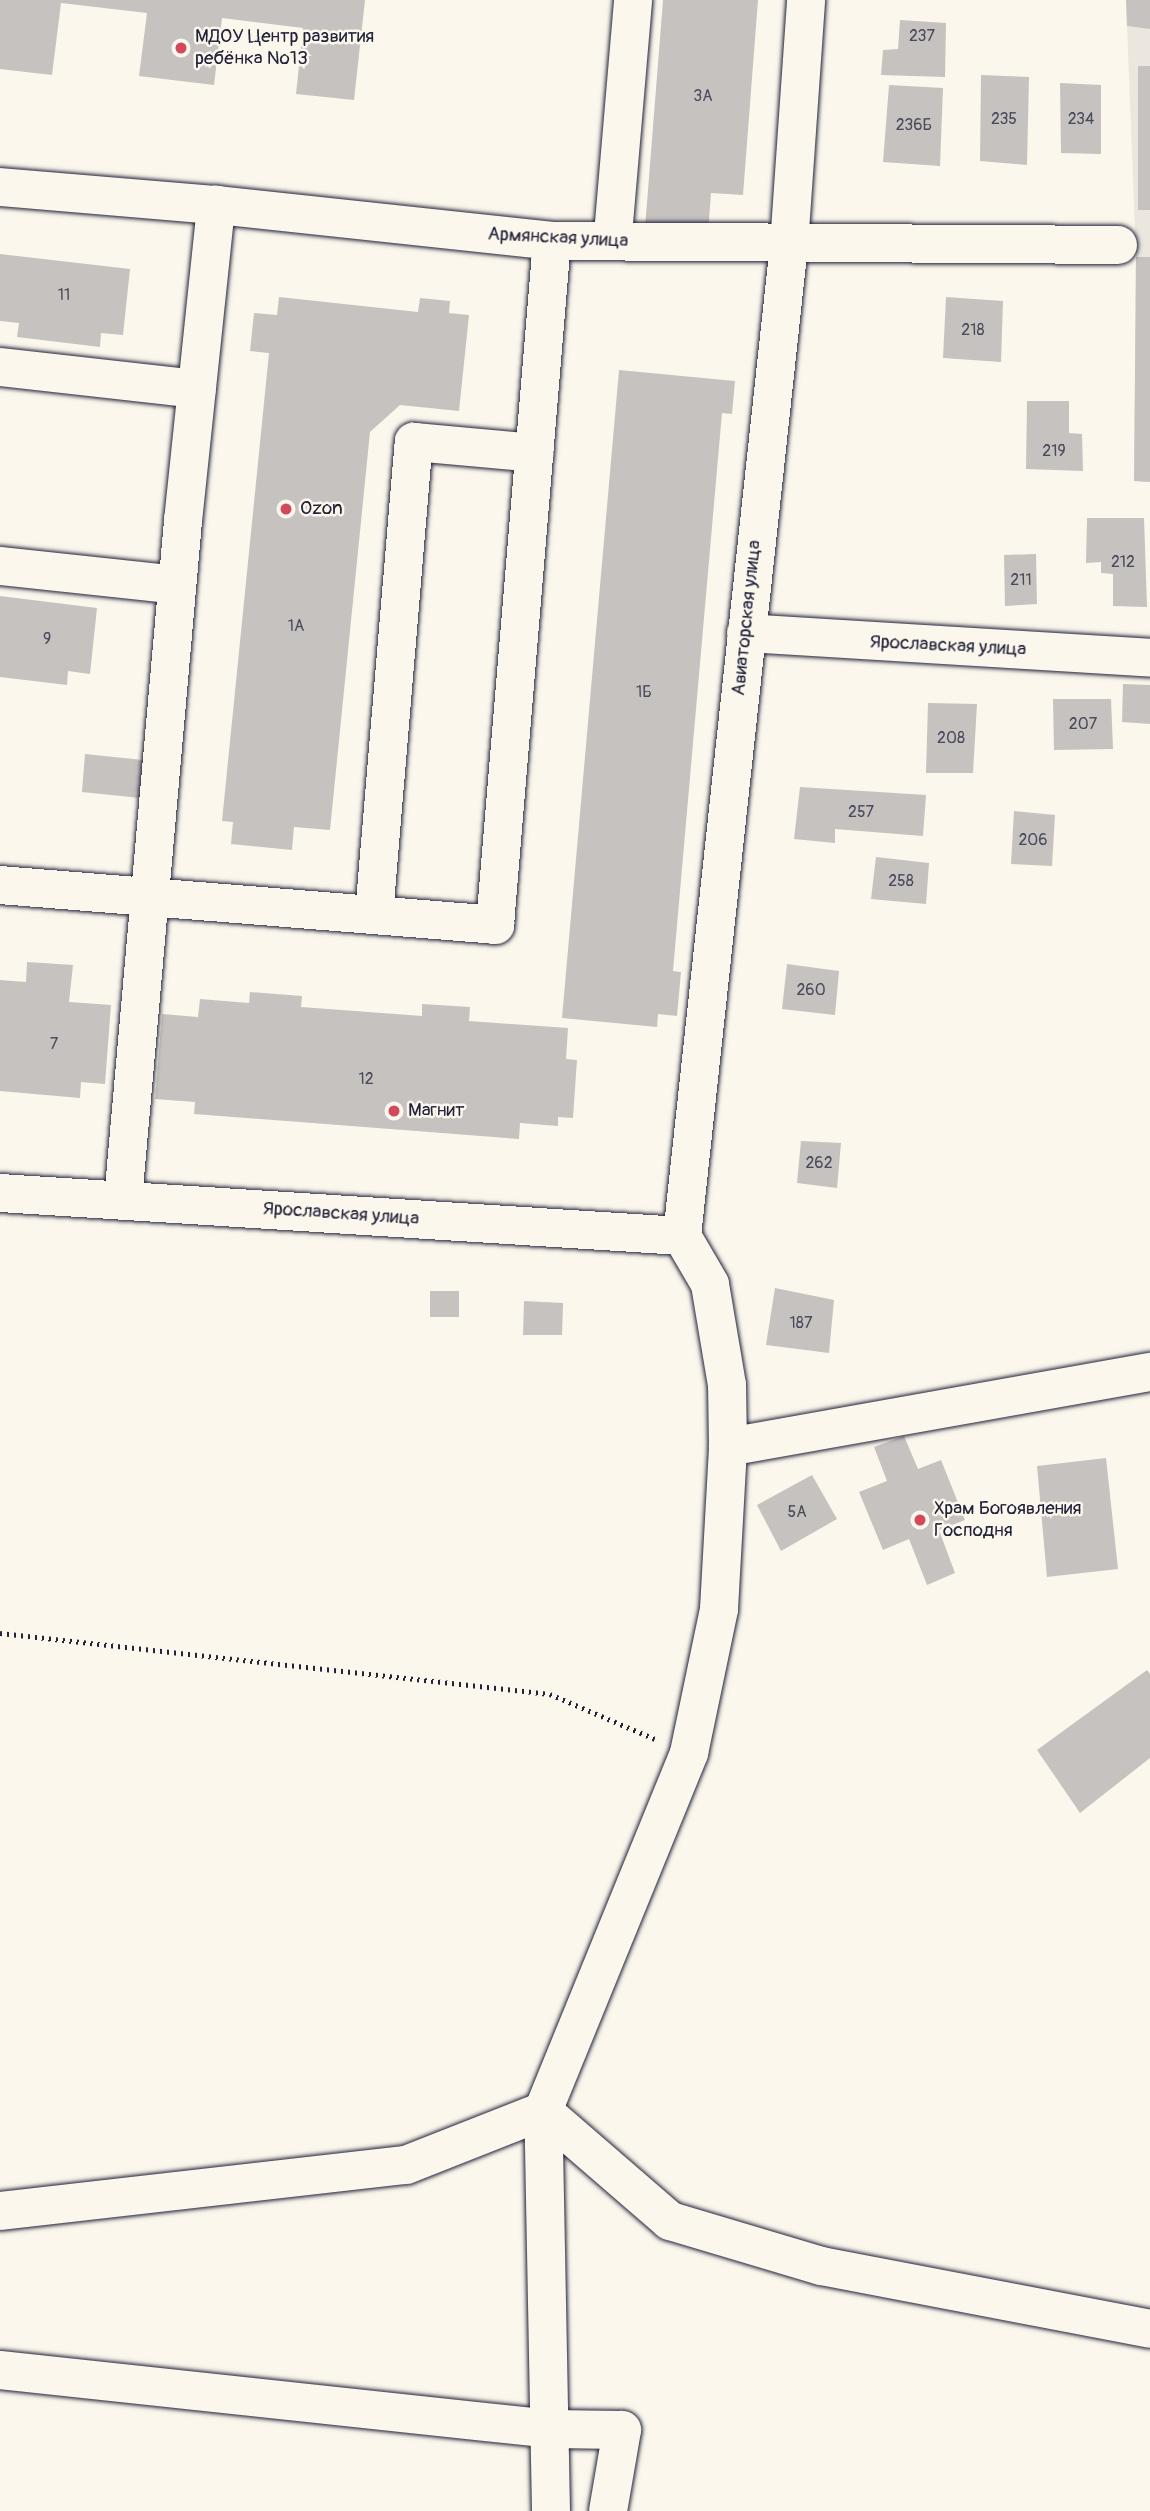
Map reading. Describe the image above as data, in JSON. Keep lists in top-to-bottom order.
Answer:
{
  "streets": {
    "street": ["Армянская улица", "Авиаторская улица", "Ярославская улица"]
  },
  "crossings": [
    ["Армянская улица", "Авиаторская улица"],
    ["Авиаторская улица", "Ярославская улица"]
  ],
  "places": [
    "МДОУ Центр развития ребёнка №13",
    "Ozon",
    "Магнит",
    "Храм Богоявления Господня"
  ],
  "house_numbers": [
    "237",
    "3А",
    "235",
    "234",
    "236Б",
    "11",
    "218",
    "219",
    "212",
    "211",
    "1А",
    "9",
    "1Б",
    "207",
    "208",
    "257",
    "206",
    "258",
    "260",
    "7",
    "12",
    "262",
    "187",
    "5А"
  ]
}
